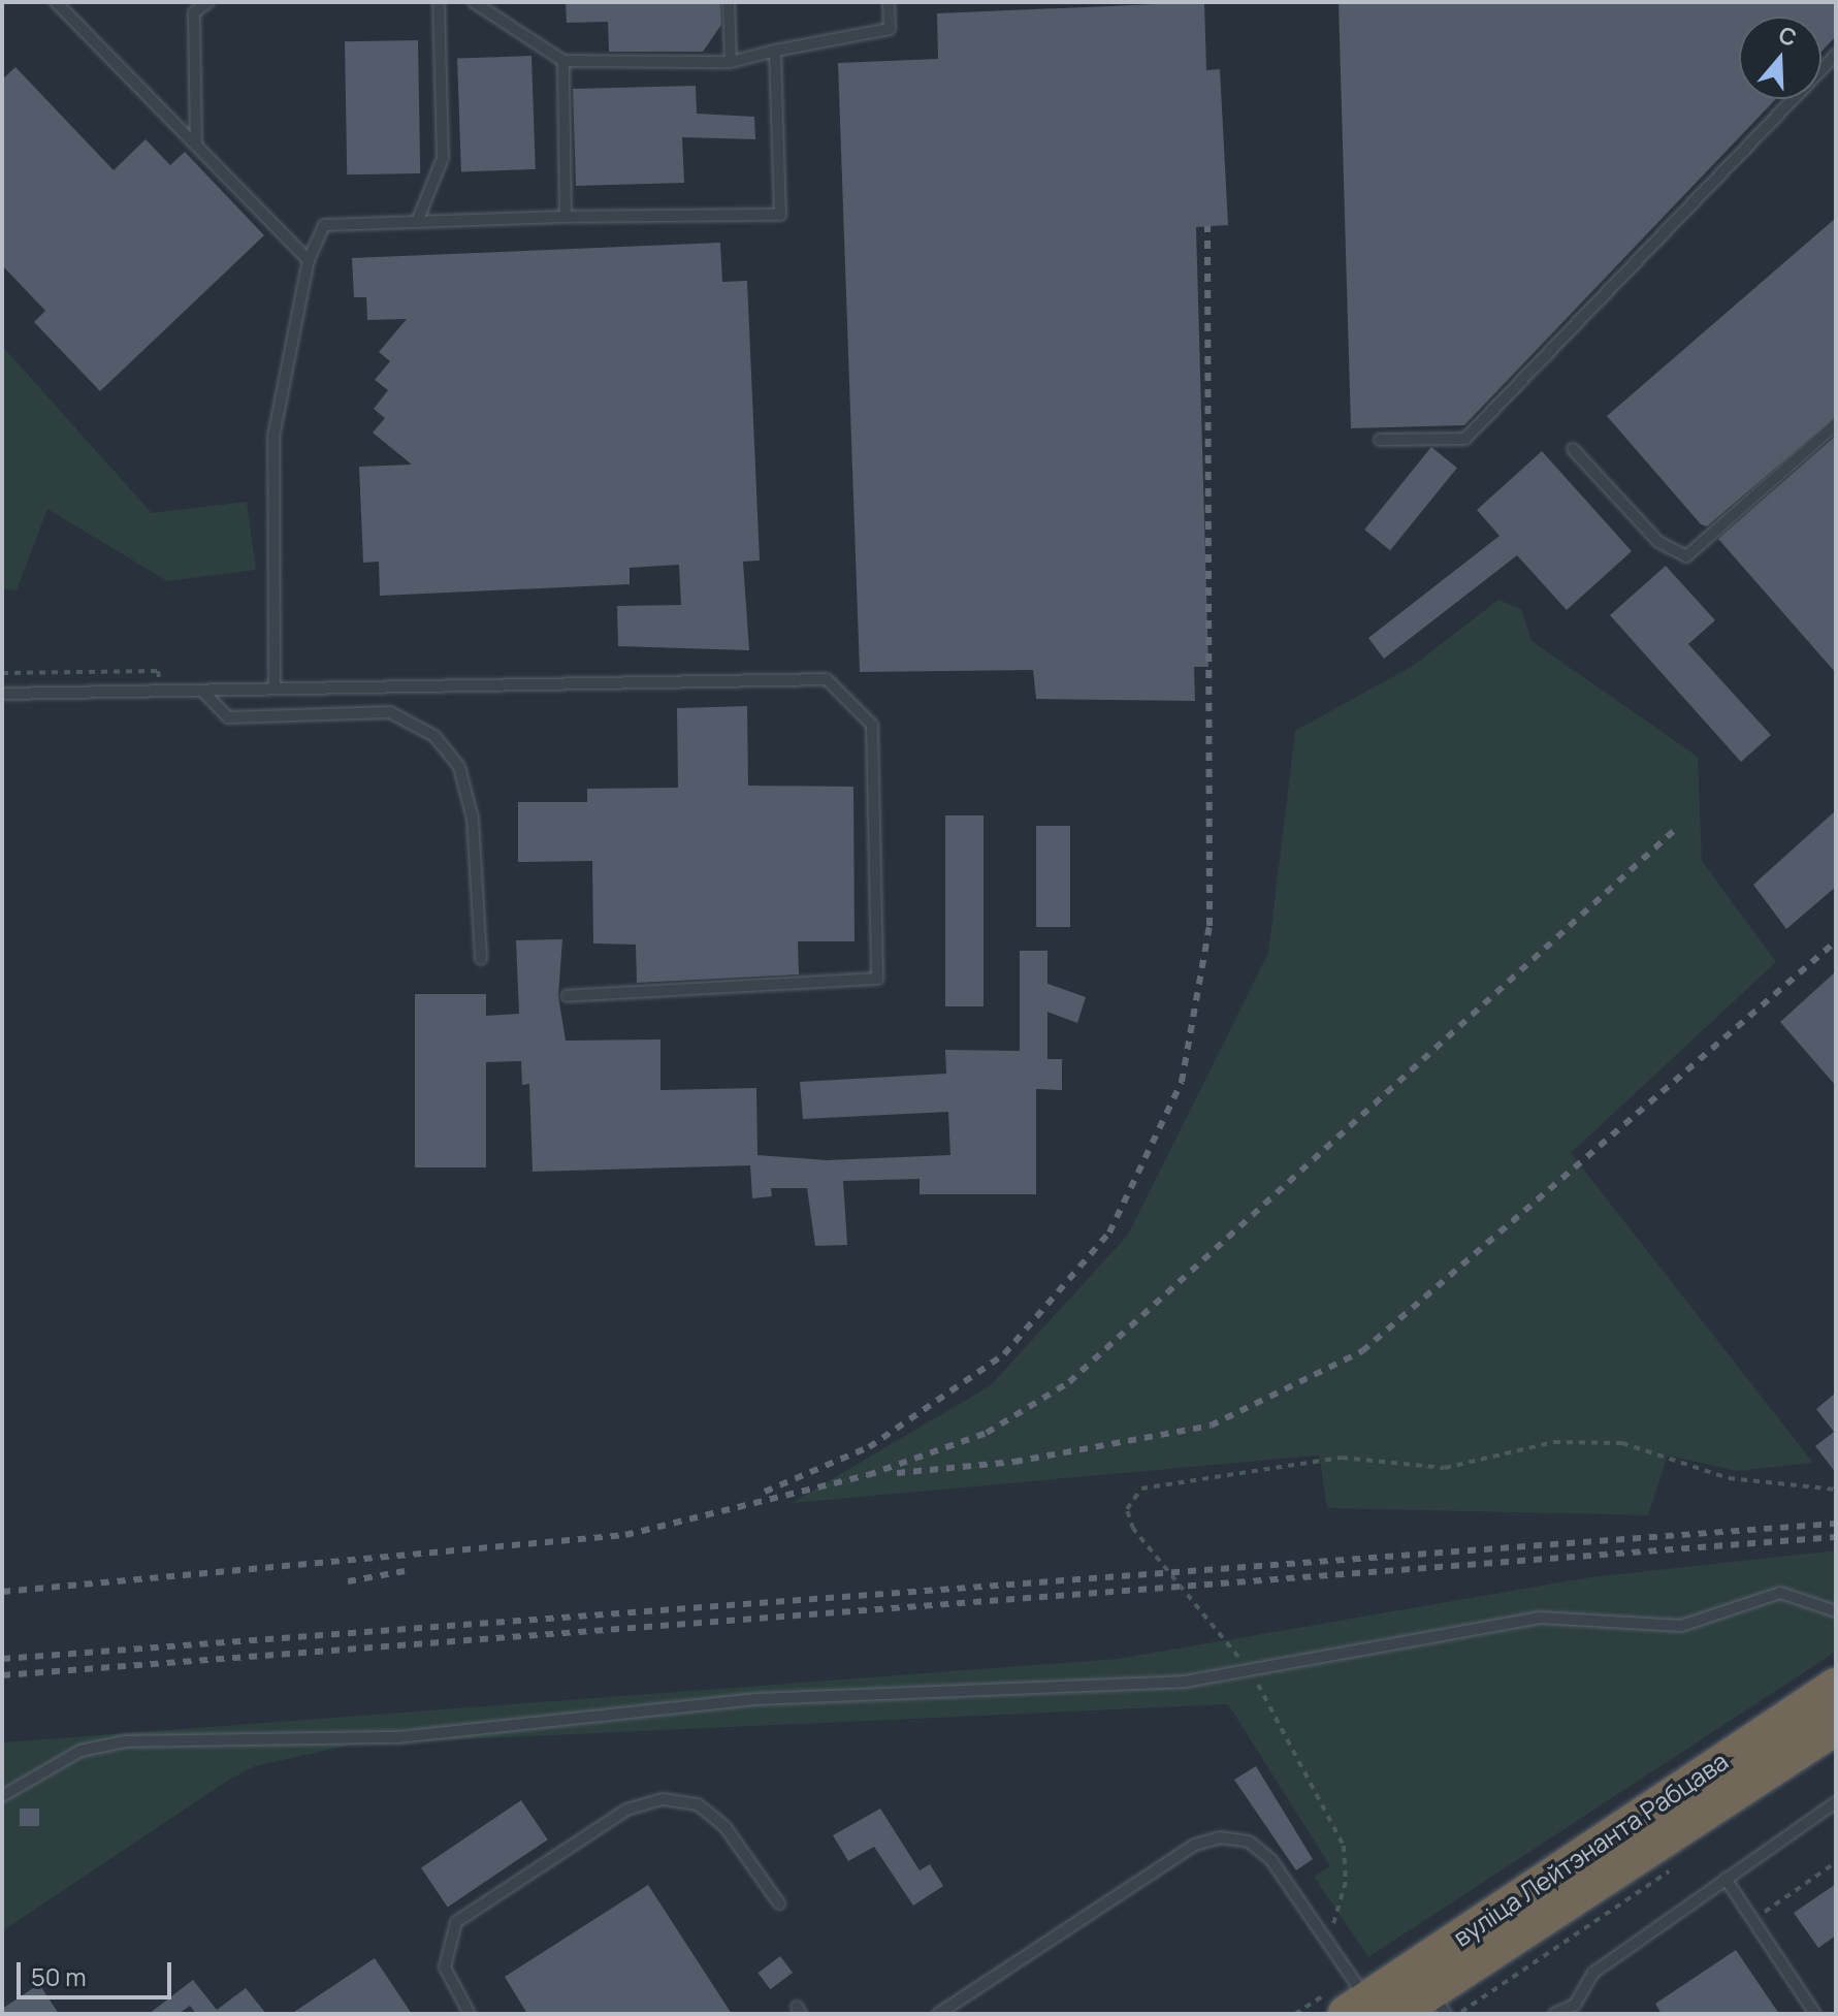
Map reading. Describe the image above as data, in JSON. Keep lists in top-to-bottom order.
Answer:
{
  "streets": {
    "highway": ["вуліца Лейтэнанта Рабцава"]
  },
  "scale_bar": "50 m",
  "north": "top"
}
